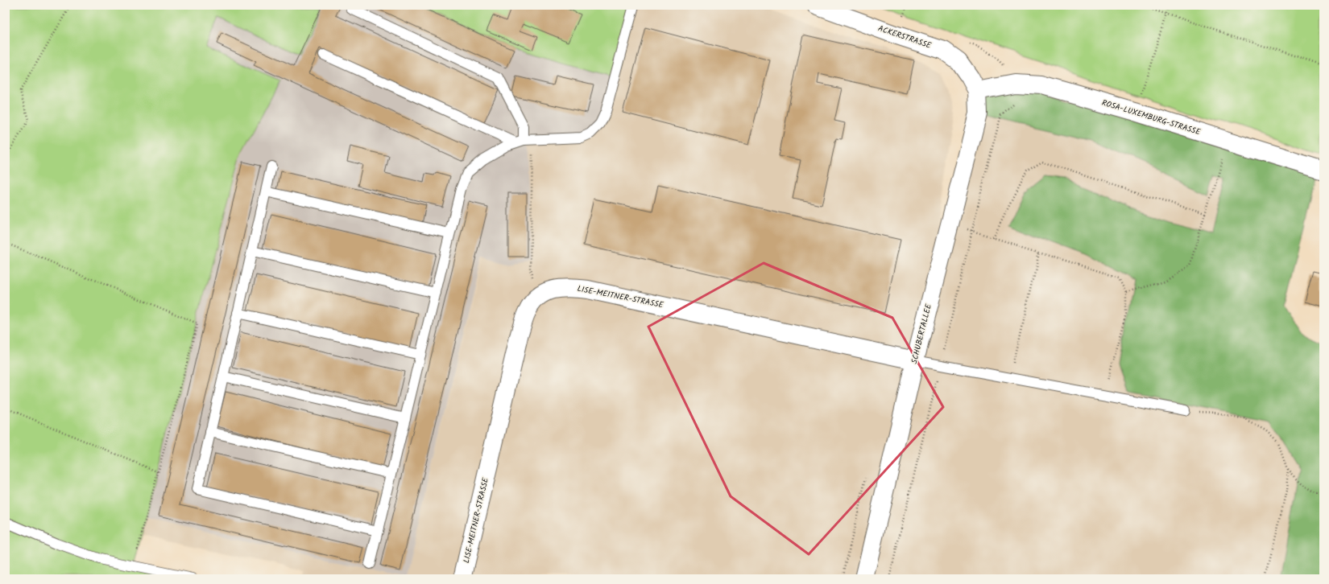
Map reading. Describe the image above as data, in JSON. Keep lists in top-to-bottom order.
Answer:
{
  "streets": {
    "street": [
      "ACKERSTRASSE",
      "ROSA-LUXEMBURG-STRASSE",
      "LISE-MEITNER-STRASSE",
      "SCHUBERTALLEE"
    ]
  },
  "crossings": [
    ["ACKERSTRASSE", "ROSA-LUXEMBURG-STRASSE"],
    ["ACKERSTRASSE", "SCHUBERTALLEE"],
    ["ROSA-LUXEMBURG-STRASSE", "SCHUBERTALLEE"],
    ["LISE-MEITNER-STRASSE", "SCHUBERTALLEE"]
  ]
}
